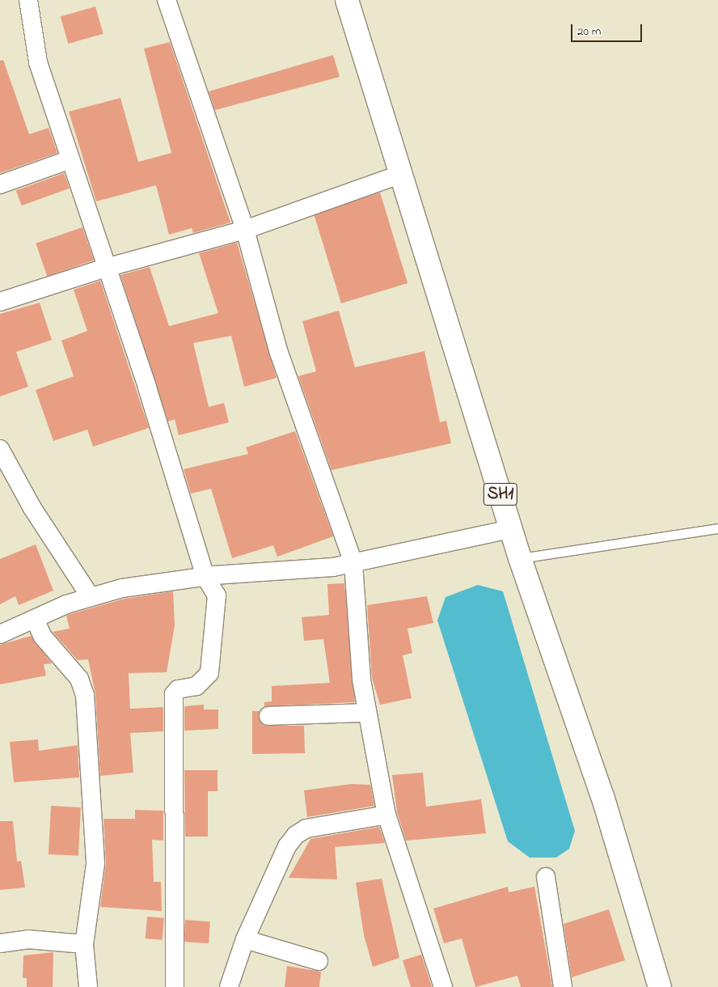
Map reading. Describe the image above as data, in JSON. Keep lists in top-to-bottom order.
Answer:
{
  "streets": {
    "main road": ["SH1"]
  },
  "scale_bar": "20 m"
}
